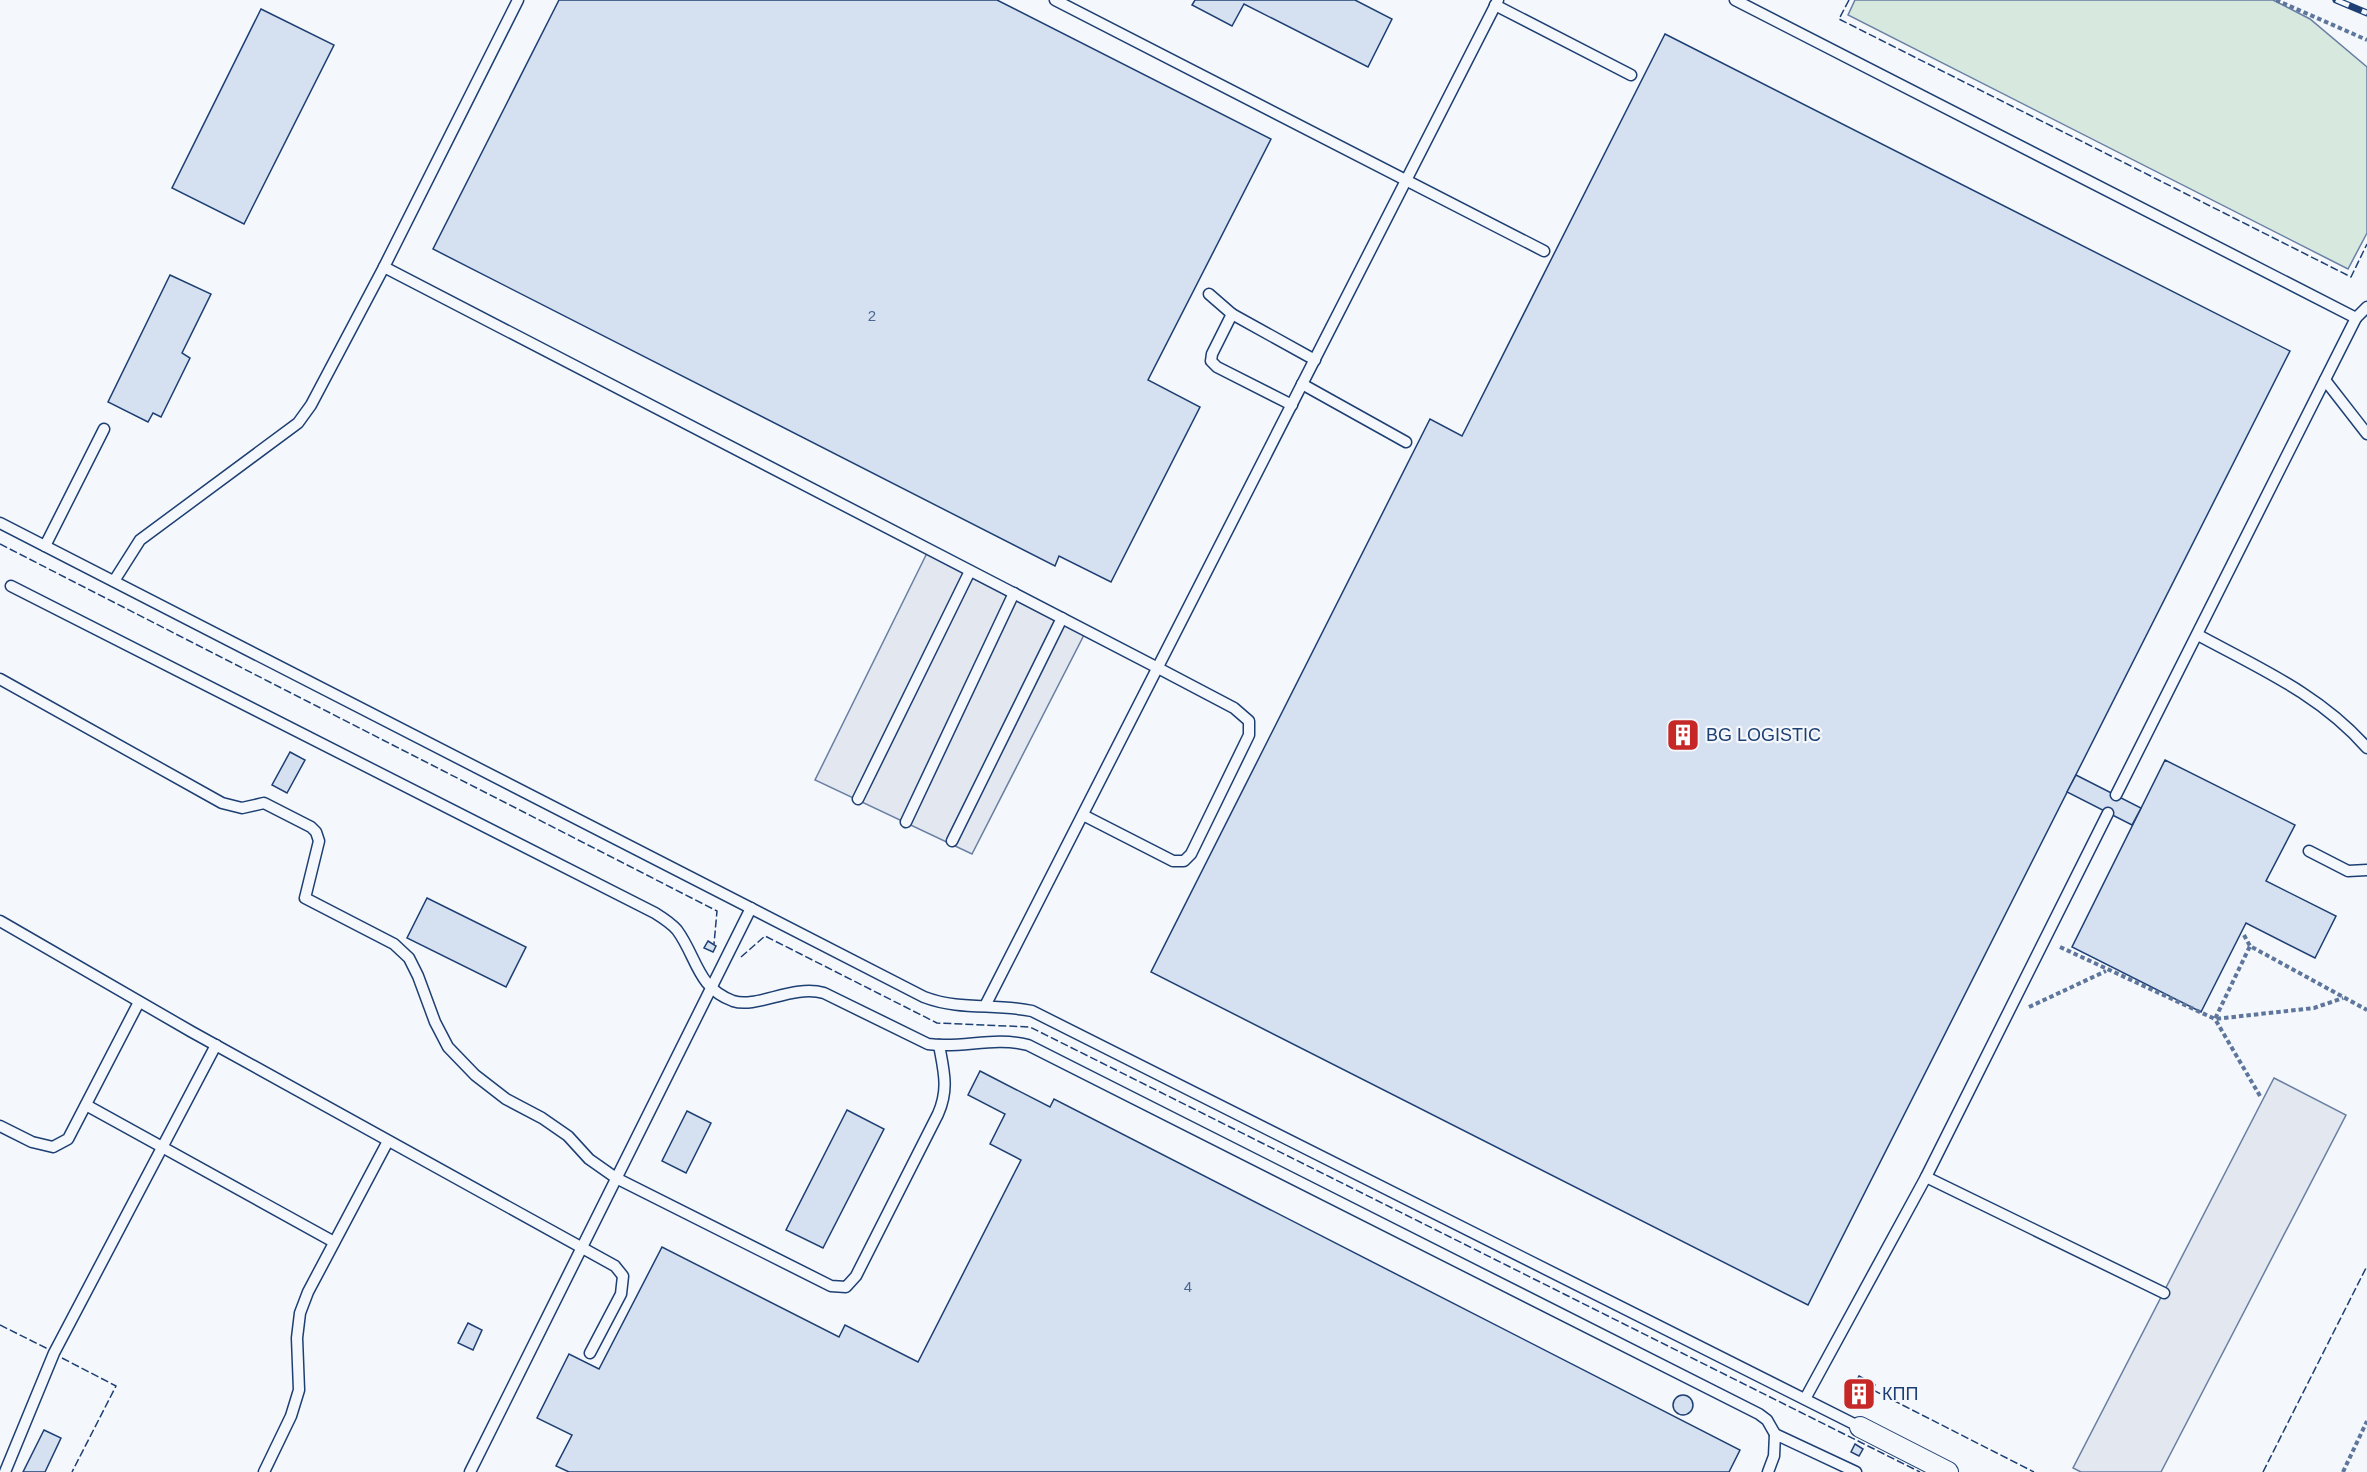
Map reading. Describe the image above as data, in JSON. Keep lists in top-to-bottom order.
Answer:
{
  "places": {
    "building": ["BG LOGISTIC", "КПП"]
  },
  "house_numbers": ["2", "4"]
}
